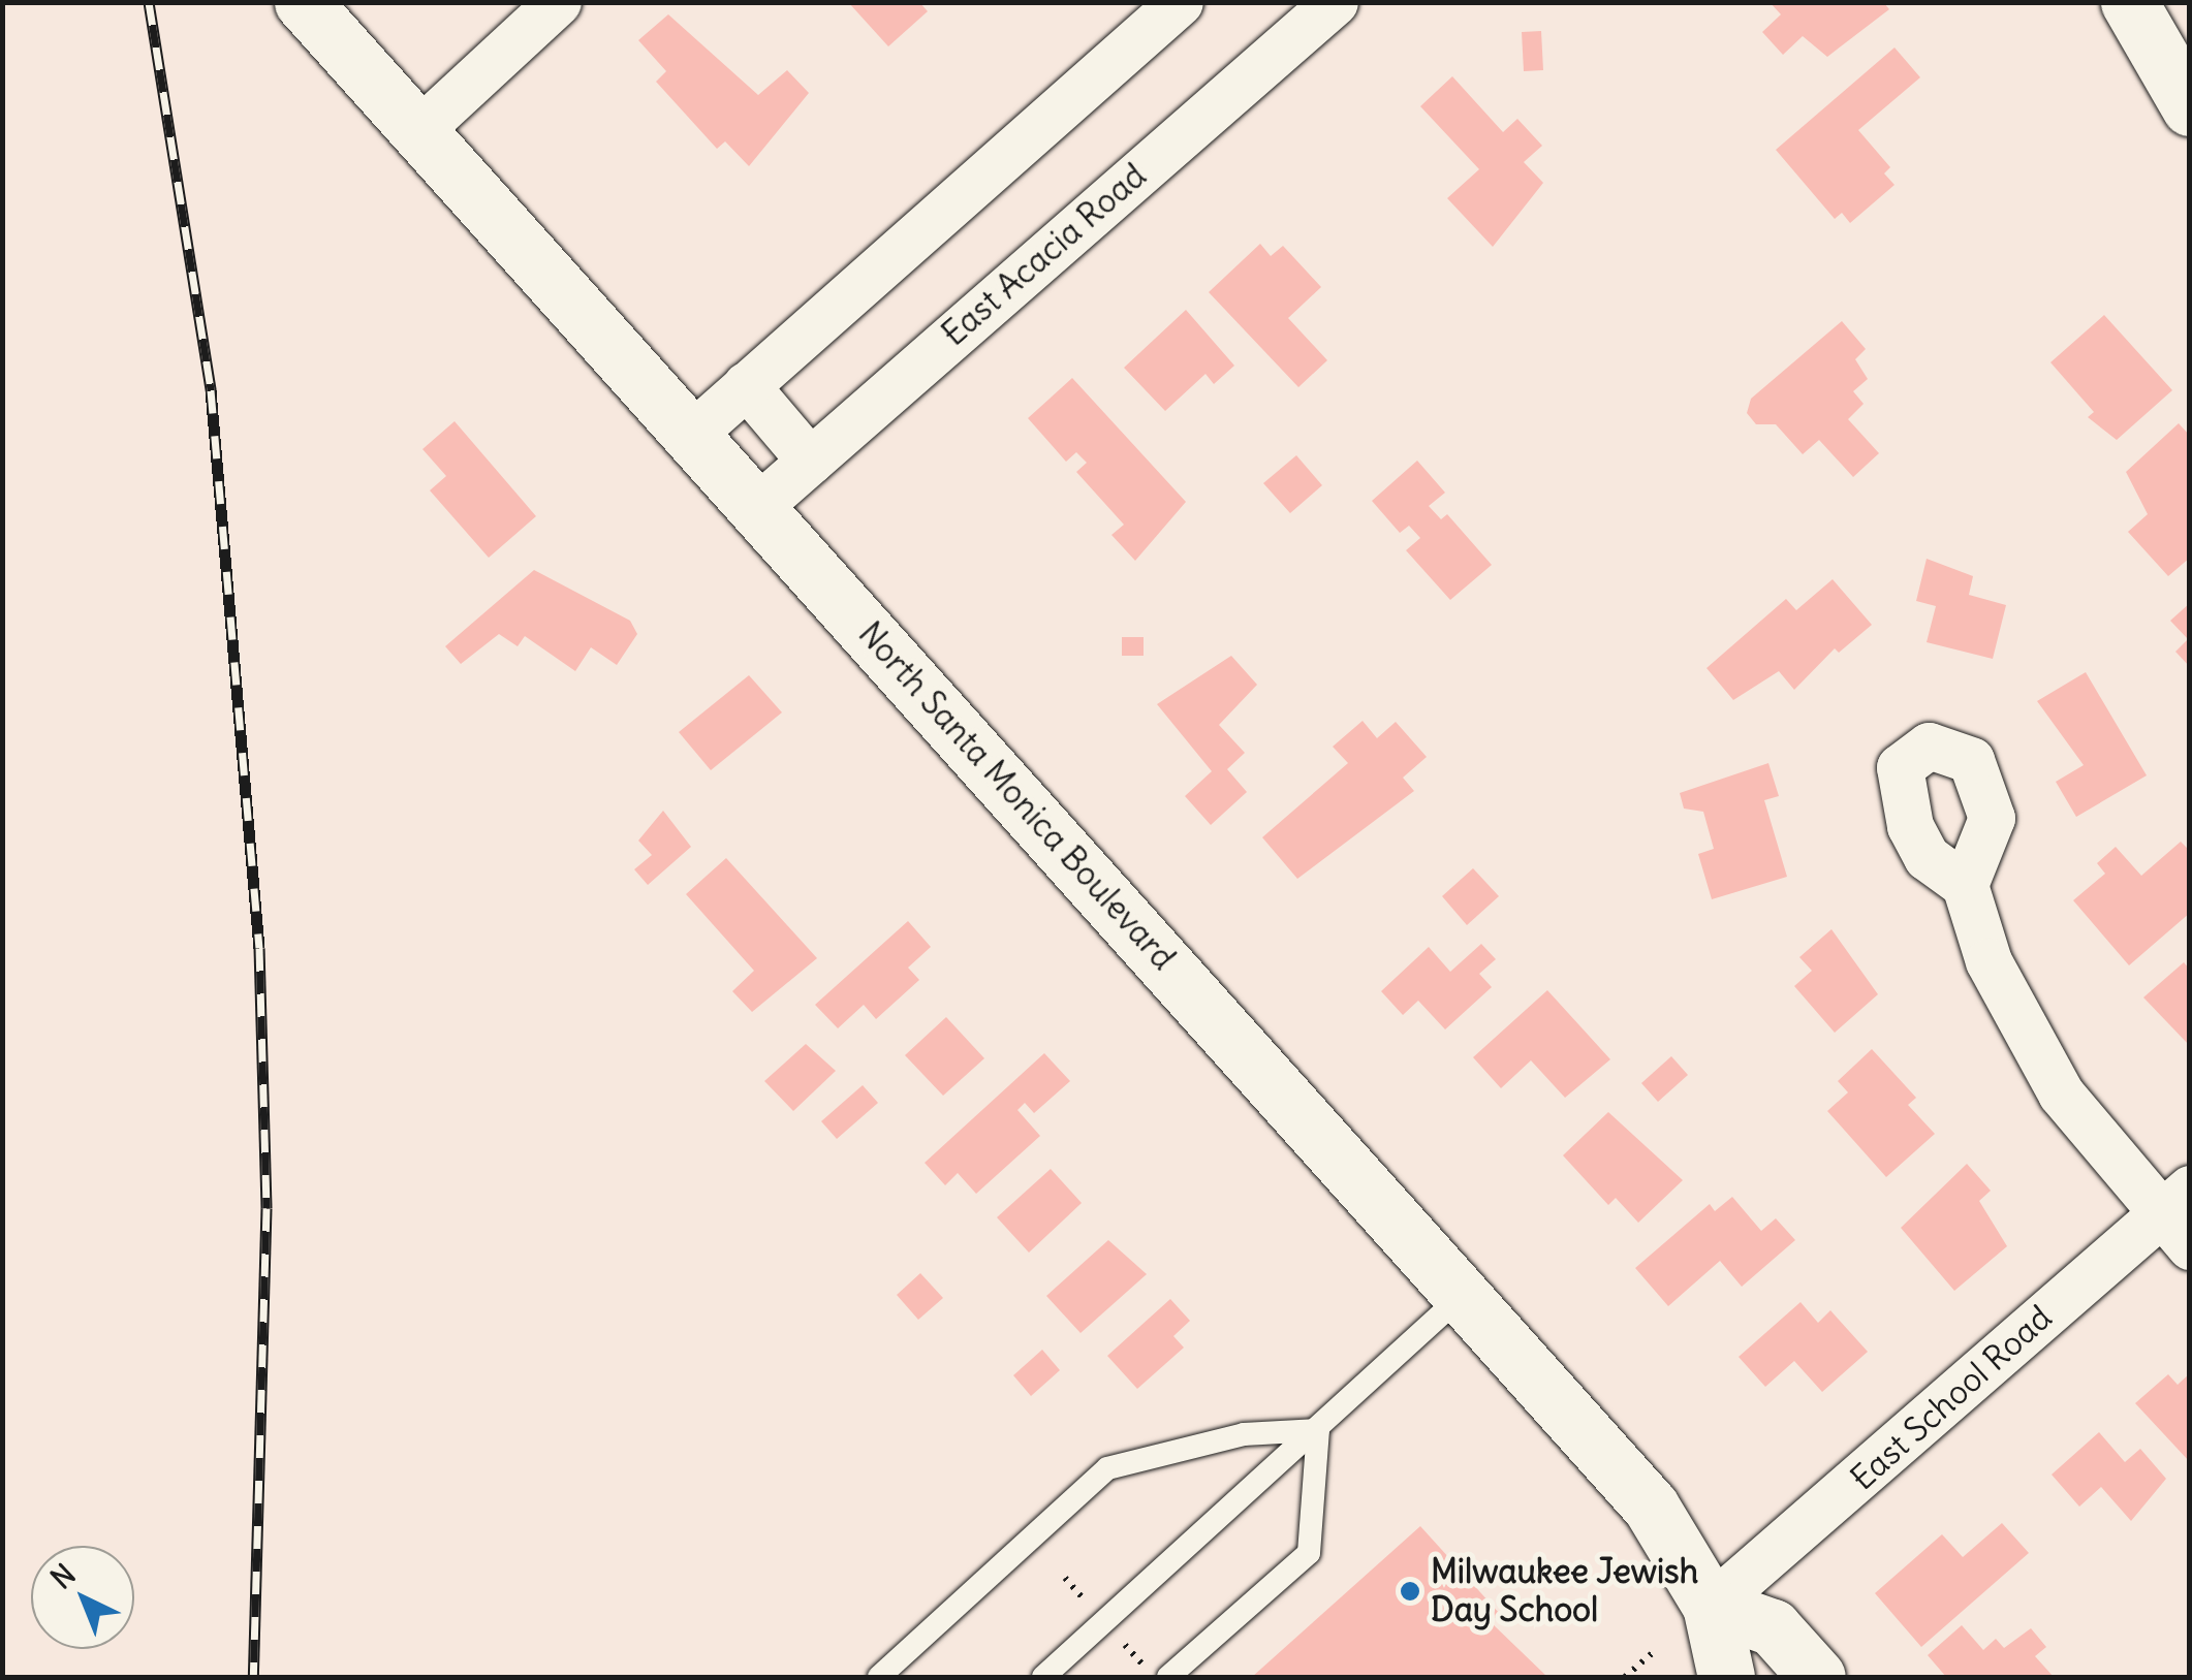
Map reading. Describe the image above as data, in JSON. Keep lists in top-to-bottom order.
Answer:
{
  "streets": {
    "street": ["East Acacia Road", "North Santa Monica Boulevard", "East School Road"]
  },
  "crossings": [
    ["East Acacia Road", "North Santa Monica Boulevard"],
    ["North Santa Monica Boulevard", "East School Road"]
  ],
  "places": ["Milwaukee Jewish Day School"],
  "north": "top left"
}
